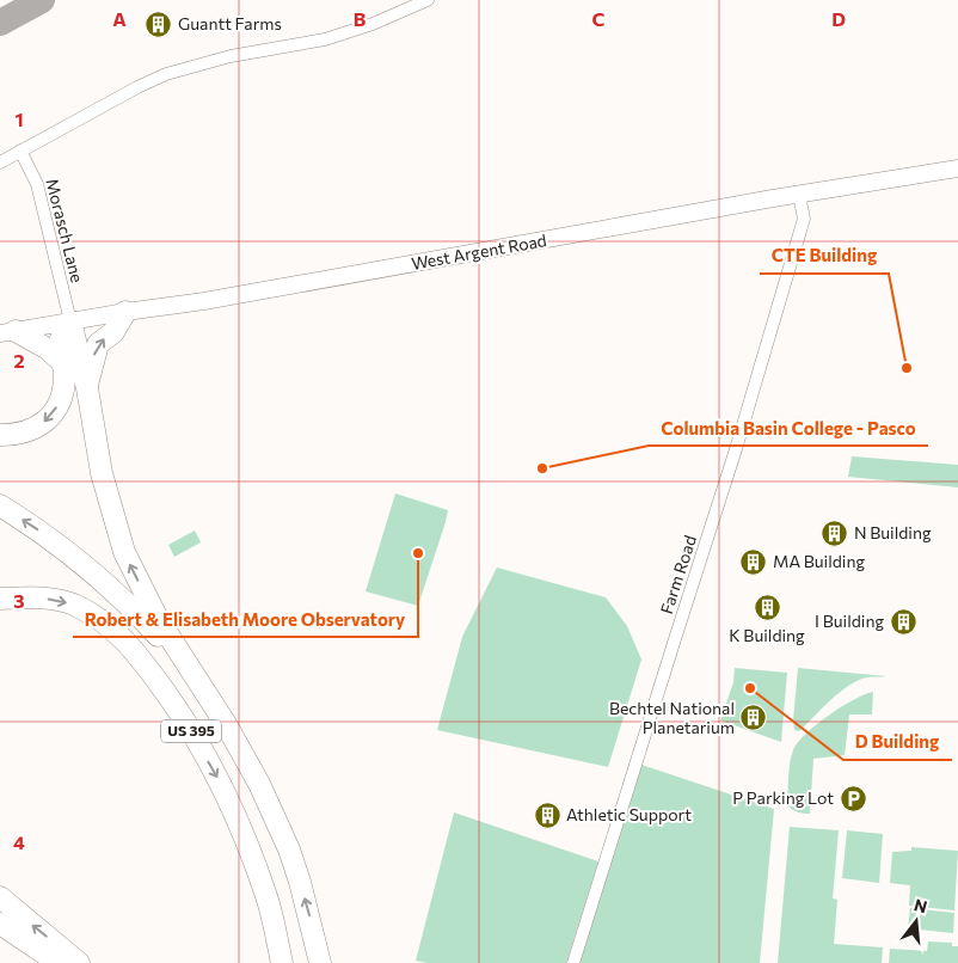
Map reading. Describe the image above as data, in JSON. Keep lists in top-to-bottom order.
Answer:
{
  "streets": {
    "highway": ["US 395"],
    "main road": ["West Argent Road"],
    "street": ["Morasch Lane", "Farm Road"]
  },
  "crossings": [
    ["Morasch Lane", "West Argent Road"],
    ["West Argent Road", "Farm Road"]
  ],
  "places": {
    "building": [
      "Guantt Farms",
      "N Building",
      "MA Building",
      "K Building",
      "I Building",
      "Bechtel National Planetarium",
      "Athletic Support"
    ],
    "other": [
      "CTE Building",
      "Columbia Basin College - Pasco",
      "Robert & Elisabeth Moore Observatory",
      "D Building"
    ],
    "parking": ["P Parking Lot"]
  },
  "north": "top",
  "grid": {
    "columns": [
      "A",
      "B",
      "C",
      "D"
    ],
    "rows": [
      "1",
      "2",
      "3",
      "4"
    ]
  }
}
